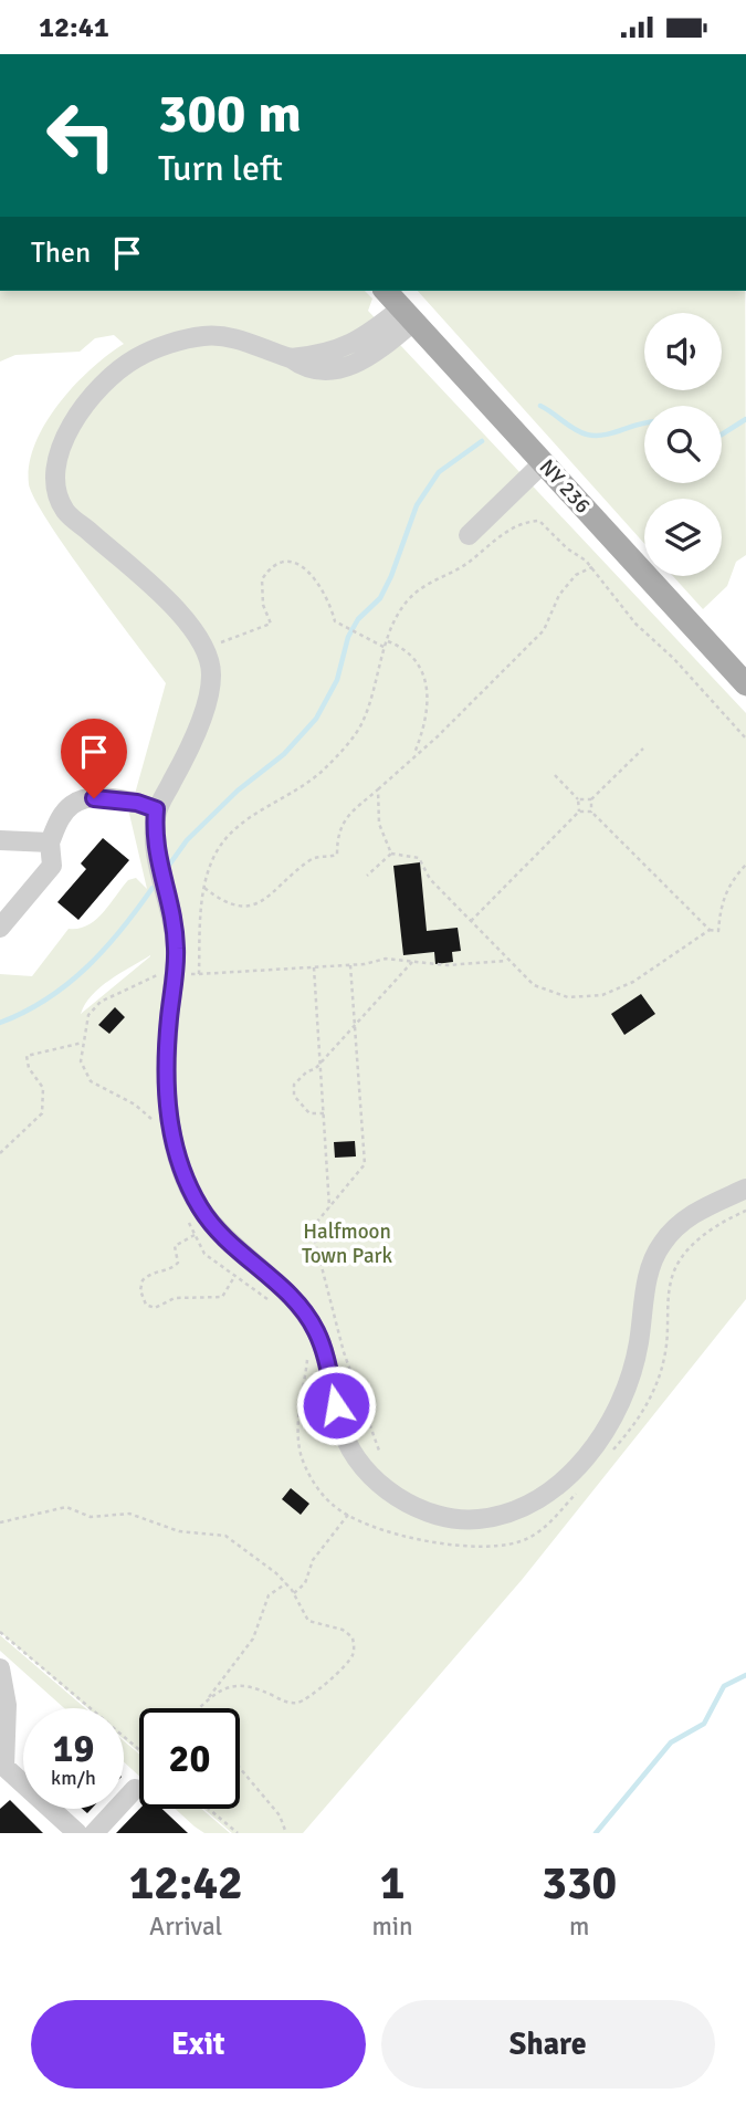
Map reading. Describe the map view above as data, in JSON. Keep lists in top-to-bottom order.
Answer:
{
  "streets": {
    "main road": ["NY 236"]
  },
  "parks": ["Halfmoon Town Park"],
  "page": {
    "status": "12:41",
    "turn": ["300 m", "Turn left"],
    "then": "Then",
    "speed": "19 km/h",
    "limit": "20",
    "eta": [
      "12:42",
      "Arrival",
      "1",
      "min",
      "330",
      "m"
    ],
    "buttons": ["Exit", "Share"]
  }
}
